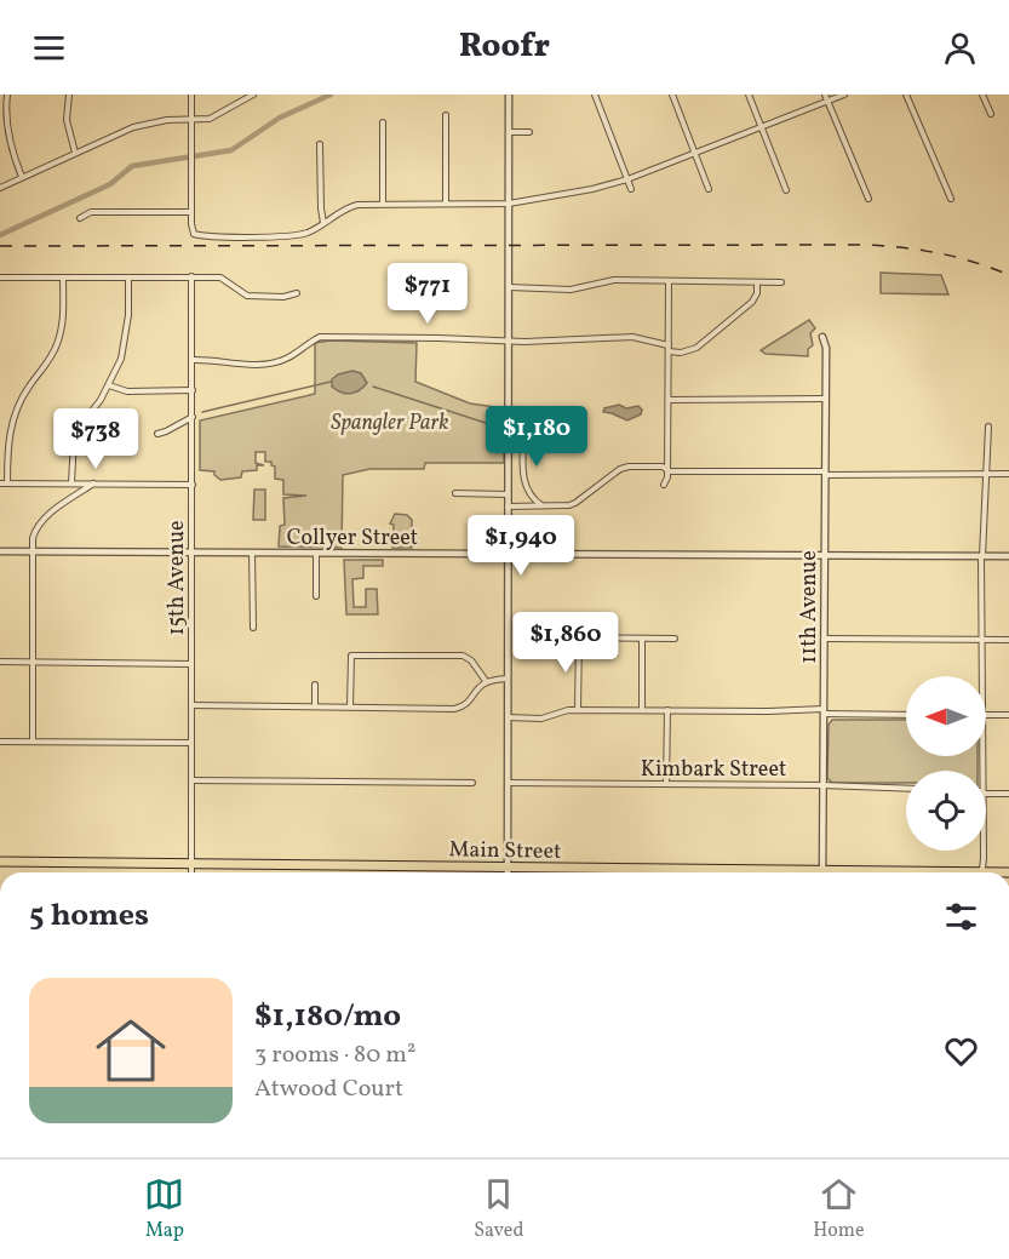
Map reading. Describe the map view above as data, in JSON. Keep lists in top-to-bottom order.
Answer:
{
  "streets": {
    "highway": ["Main Street"],
    "street": [
      "Collyer Street",
      "15th Avenue",
      "11th Avenue",
      "Kimbark Street"
    ]
  },
  "crossings": [
    ["Collyer Street", "15th Avenue"],
    ["Collyer Street", "11th Avenue"],
    ["15th Avenue", "Main Street"],
    ["11th Avenue", "Kimbark Street"]
  ],
  "parks": ["Spangler Park"],
  "north": "left",
  "page": {
    "header": "Roofr",
    "price": [
      "$771",
      "$1,180",
      "$738",
      "$1,940",
      "$1,860"
    ],
    "heading": "5 homes",
    "list": [
      {
        "name": "$1,180/mo",
        "note": "3 rooms · 80 m² · Atwood Court"
      }
    ],
    "tabs": ["Map", "Saved", "Home"]
  }
}
